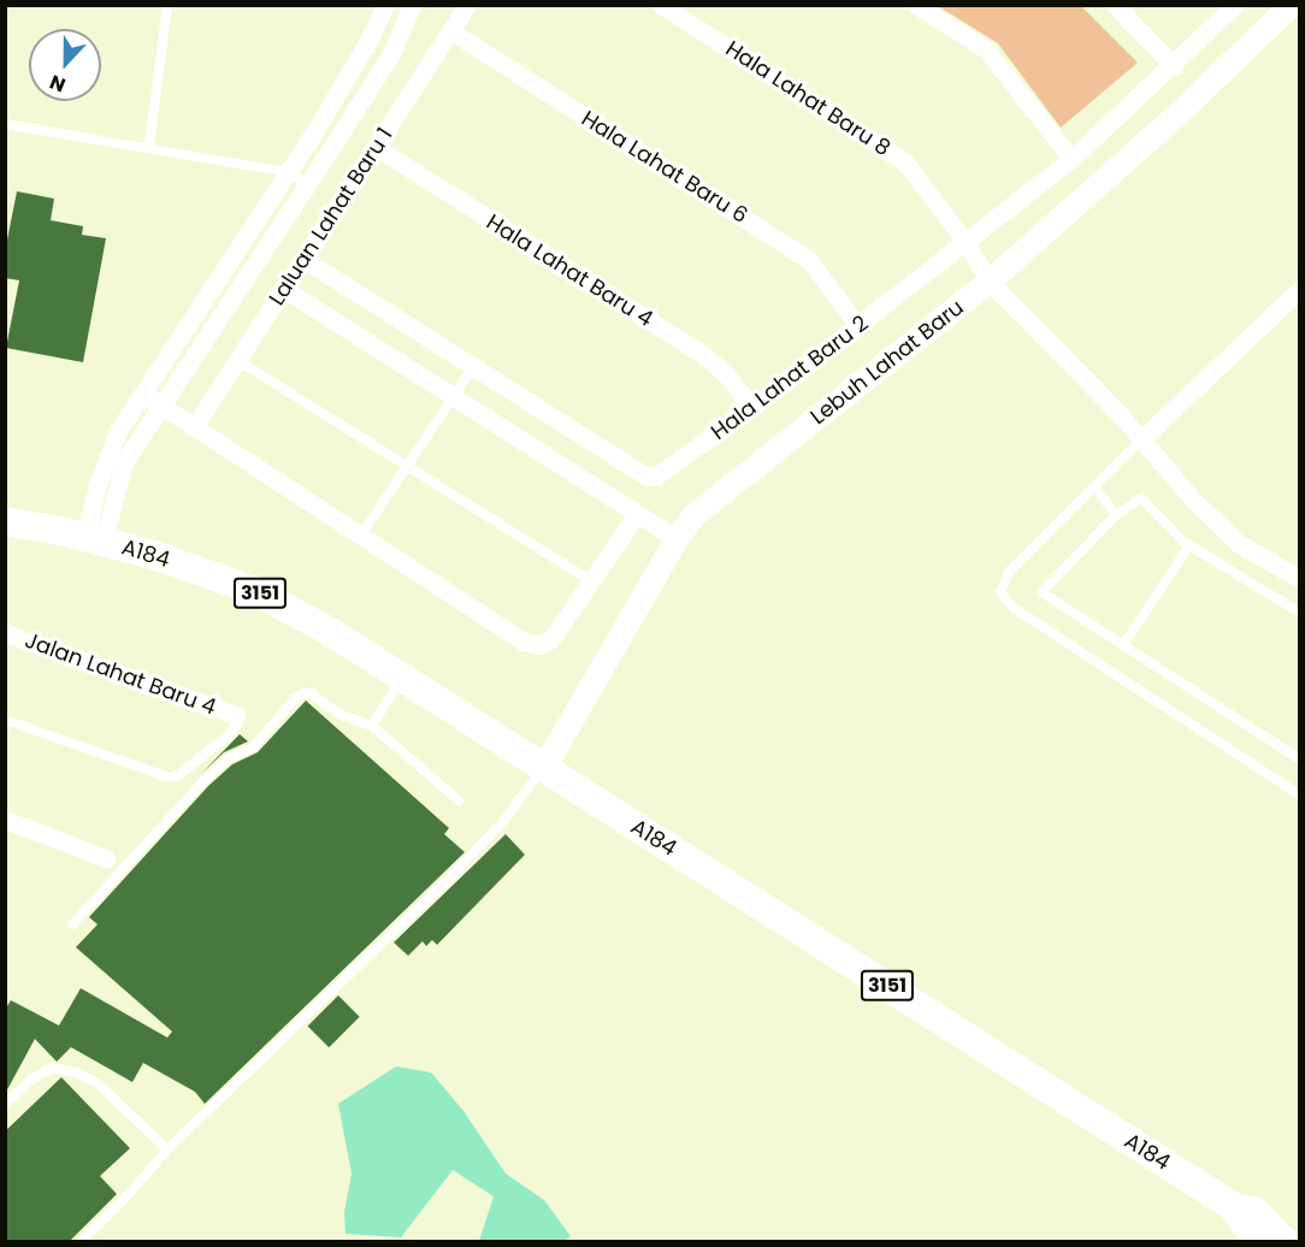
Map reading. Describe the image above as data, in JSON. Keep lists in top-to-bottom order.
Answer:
{
  "streets": {
    "main road": ["A184", "3151"],
    "street": [
      "Hala Lahat Baru 8",
      "Hala Lahat Baru 6",
      "Laluan Lahat Baru 1",
      "Hala Lahat Baru 4",
      "Lebuh Lahat Baru",
      "Hala Lahat Baru 2",
      "Jalan Lahat Baru 4"
    ]
  },
  "crossings": [
    ["Hala Lahat Baru 8", "Lebuh Lahat Baru"],
    ["Hala Lahat Baru 8", "Hala Lahat Baru 2"],
    ["Hala Lahat Baru 6", "Laluan Lahat Baru 1"],
    ["Hala Lahat Baru 6", "Hala Lahat Baru 2"],
    ["Laluan Lahat Baru 1", "Hala Lahat Baru 4"],
    ["Laluan Lahat Baru 1", "Hala Lahat Baru 2"],
    ["Hala Lahat Baru 4", "Hala Lahat Baru 2"],
    ["Lebuh Lahat Baru", "A184"],
    ["A184", "3151"]
  ],
  "north": "bottom"
}
